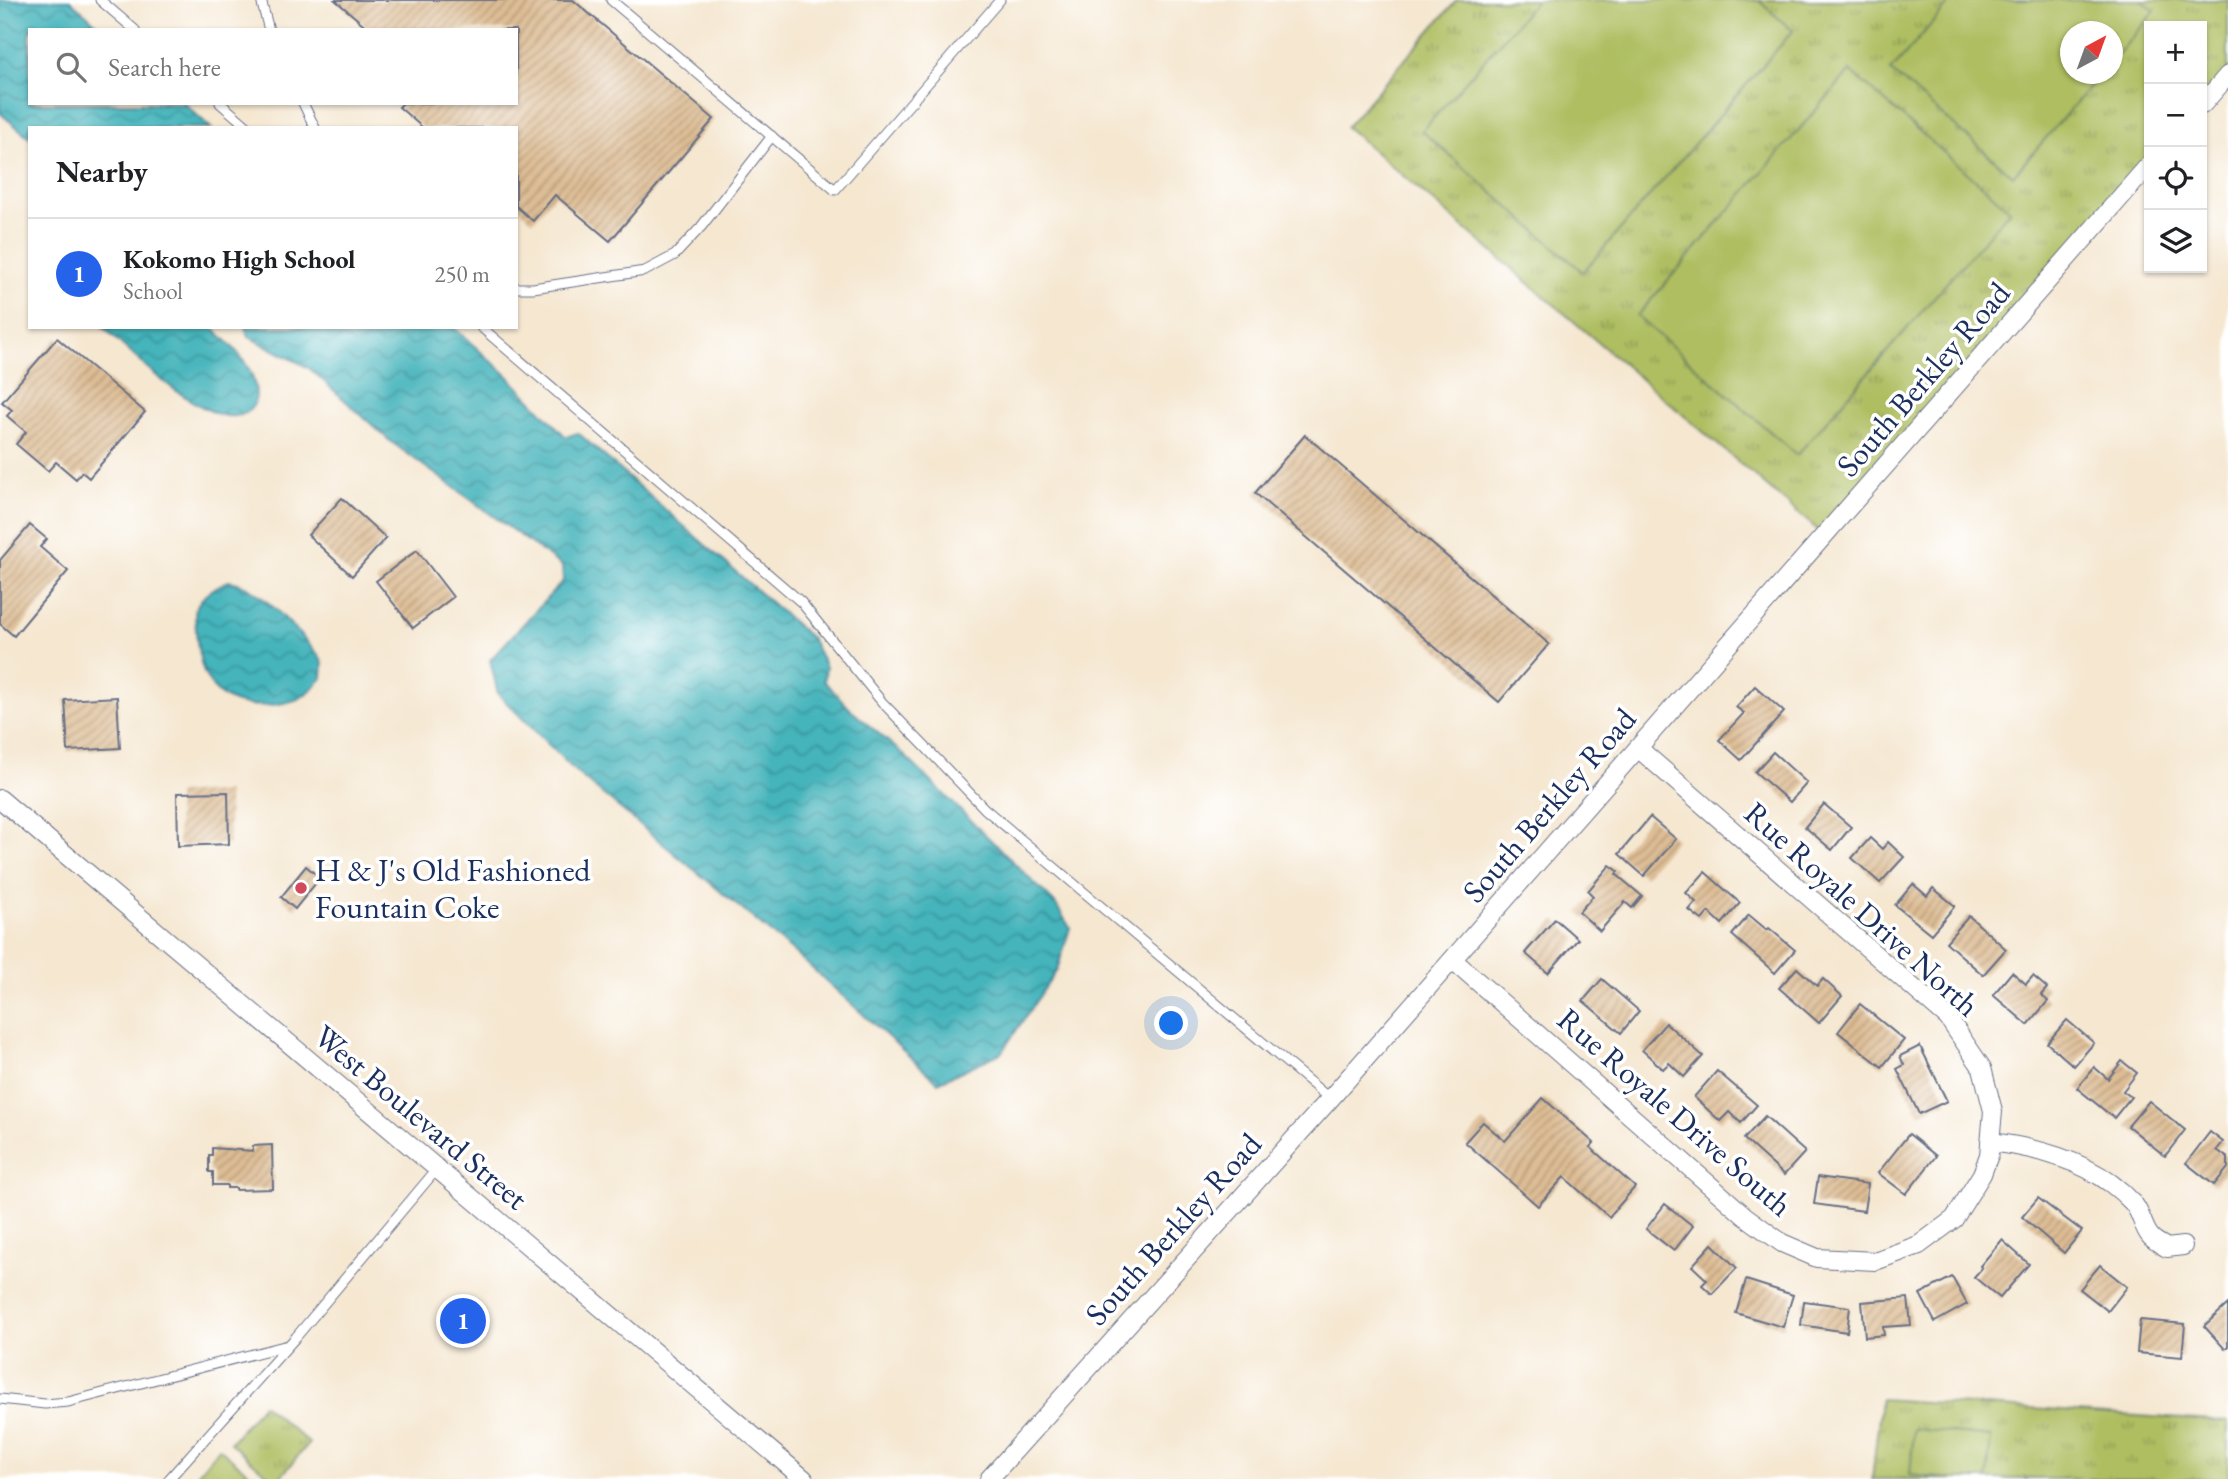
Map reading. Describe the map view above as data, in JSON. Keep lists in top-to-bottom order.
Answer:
{
  "streets": {
    "street": [
      "South Berkley Road",
      "Rue Royale Drive North",
      "Rue Royale Drive South",
      "West Boulevard Street"
    ]
  },
  "crossings": [
    ["South Berkley Road", "Rue Royale Drive North"],
    ["South Berkley Road", "Rue Royale Drive South"],
    ["Rue Royale Drive North", "Rue Royale Drive South"]
  ],
  "places": ["H & J's Old Fashioned Fountain Coke"],
  "north": "top right",
  "page": {
    "map_buttons": ["+", "−"],
    "search": "Search here",
    "heading": "Nearby",
    "list": [
      {
        "mark": "1",
        "name": "Kokomo High School",
        "note": "School",
        "value": "250 m"
      }
    ],
    "pins": "1"
  }
}
